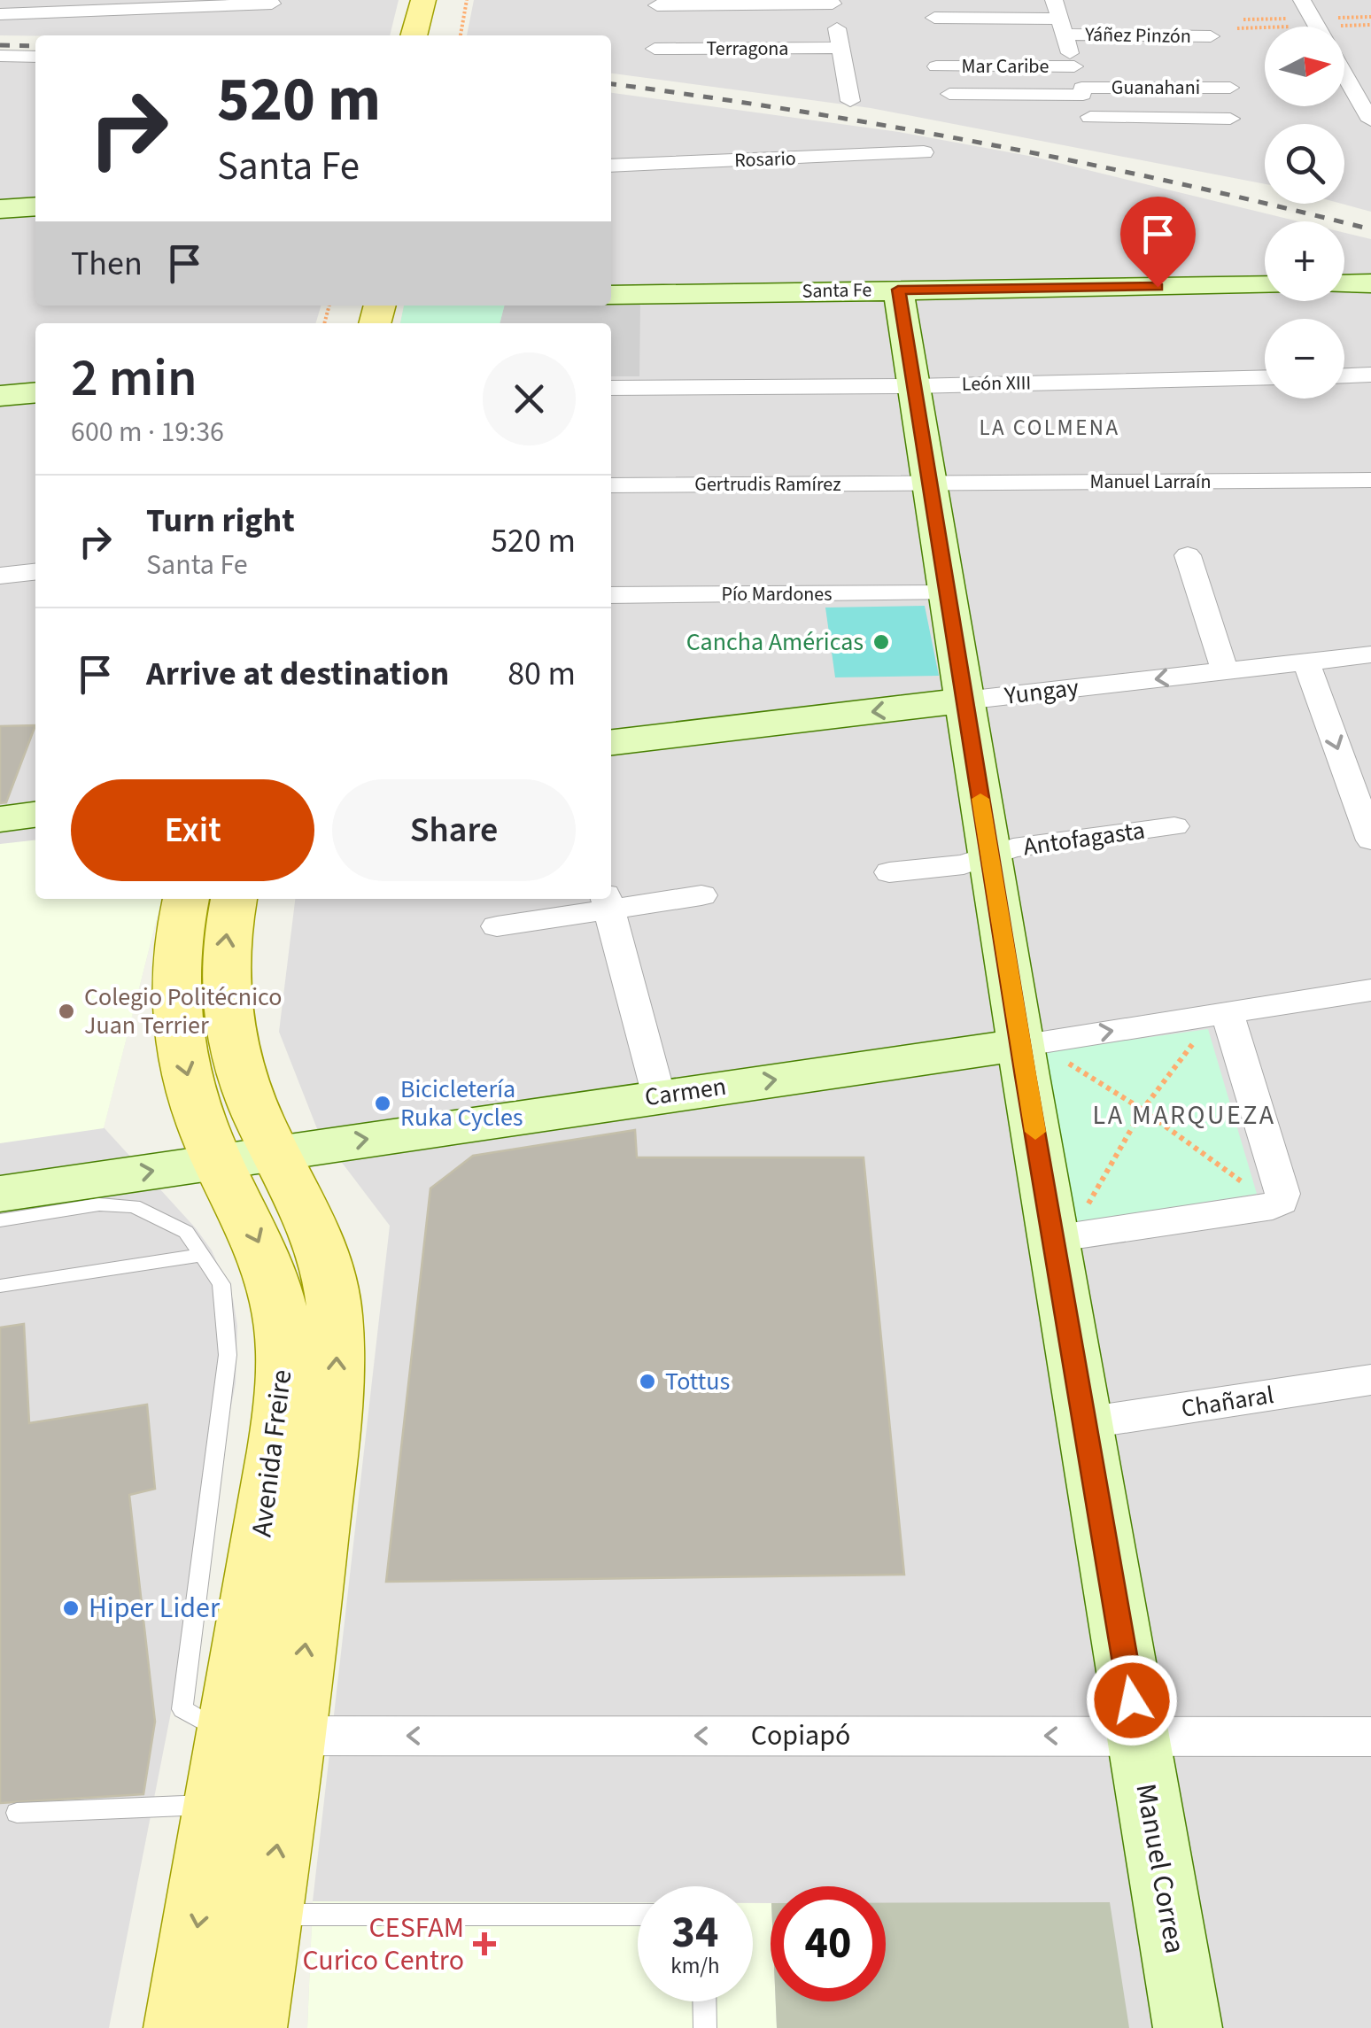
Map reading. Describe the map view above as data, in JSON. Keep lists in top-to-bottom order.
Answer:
{
  "streets": {
    "main road": ["Avenida Freire"],
    "street": [
      "Yáñez Pinzón",
      "Terragona",
      "Mar Caribe",
      "Guanahani",
      "Rosario",
      "Santa Fe",
      "León XIII",
      "Manuel Larraín",
      "Gertrudis Ramírez",
      "Pío Mardones",
      "Yungay",
      "Antofagasta",
      "Carmen",
      "Chañaral",
      "Copiapó",
      "Manuel Correa"
    ]
  },
  "crossings": [
    ["Santa Fe", "Manuel Correa"],
    ["León XIII", "Manuel Correa"],
    ["Manuel Larraín", "Gertrudis Ramírez"],
    ["Manuel Larraín", "Manuel Correa"],
    ["Gertrudis Ramírez", "Manuel Correa"],
    ["Pío Mardones", "Manuel Correa"],
    ["Yungay", "Manuel Correa"],
    ["Antofagasta", "Manuel Correa"],
    ["Carmen", "Avenida Freire"],
    ["Carmen", "Manuel Correa"],
    ["Chañaral", "Manuel Correa"],
    ["Avenida Freire", "Copiapó"],
    ["Copiapó", "Manuel Correa"]
  ],
  "one_way": ["Yungay", "Carmen", "Copiapó"],
  "districts": ["LA COLMENA", "LA MARQUEZA"],
  "places": {
    "other": [
      "Cancha Américas",
      "Colegio Politécnico Juan Terrier",
      "Bicicletería Ruka Cycles",
      "Tottus",
      "Hiper Lider"
    ],
    "health": ["CESFAM Curico Centro"]
  },
  "north": "right",
  "page": {
    "map_buttons": ["+", "−"],
    "turn": ["520 m", "Santa Fe"],
    "then": "Then",
    "heading": ["2 min", "600 m · 19:36"],
    "list": [
      {
        "name": "Turn right",
        "note": "Santa Fe",
        "value": "520 m"
      },
      {
        "name": "Arrive at destination",
        "value": "80 m"
      }
    ],
    "buttons": ["Exit", "Share"],
    "speed": "34 km/h",
    "limit": "40"
  }
}
